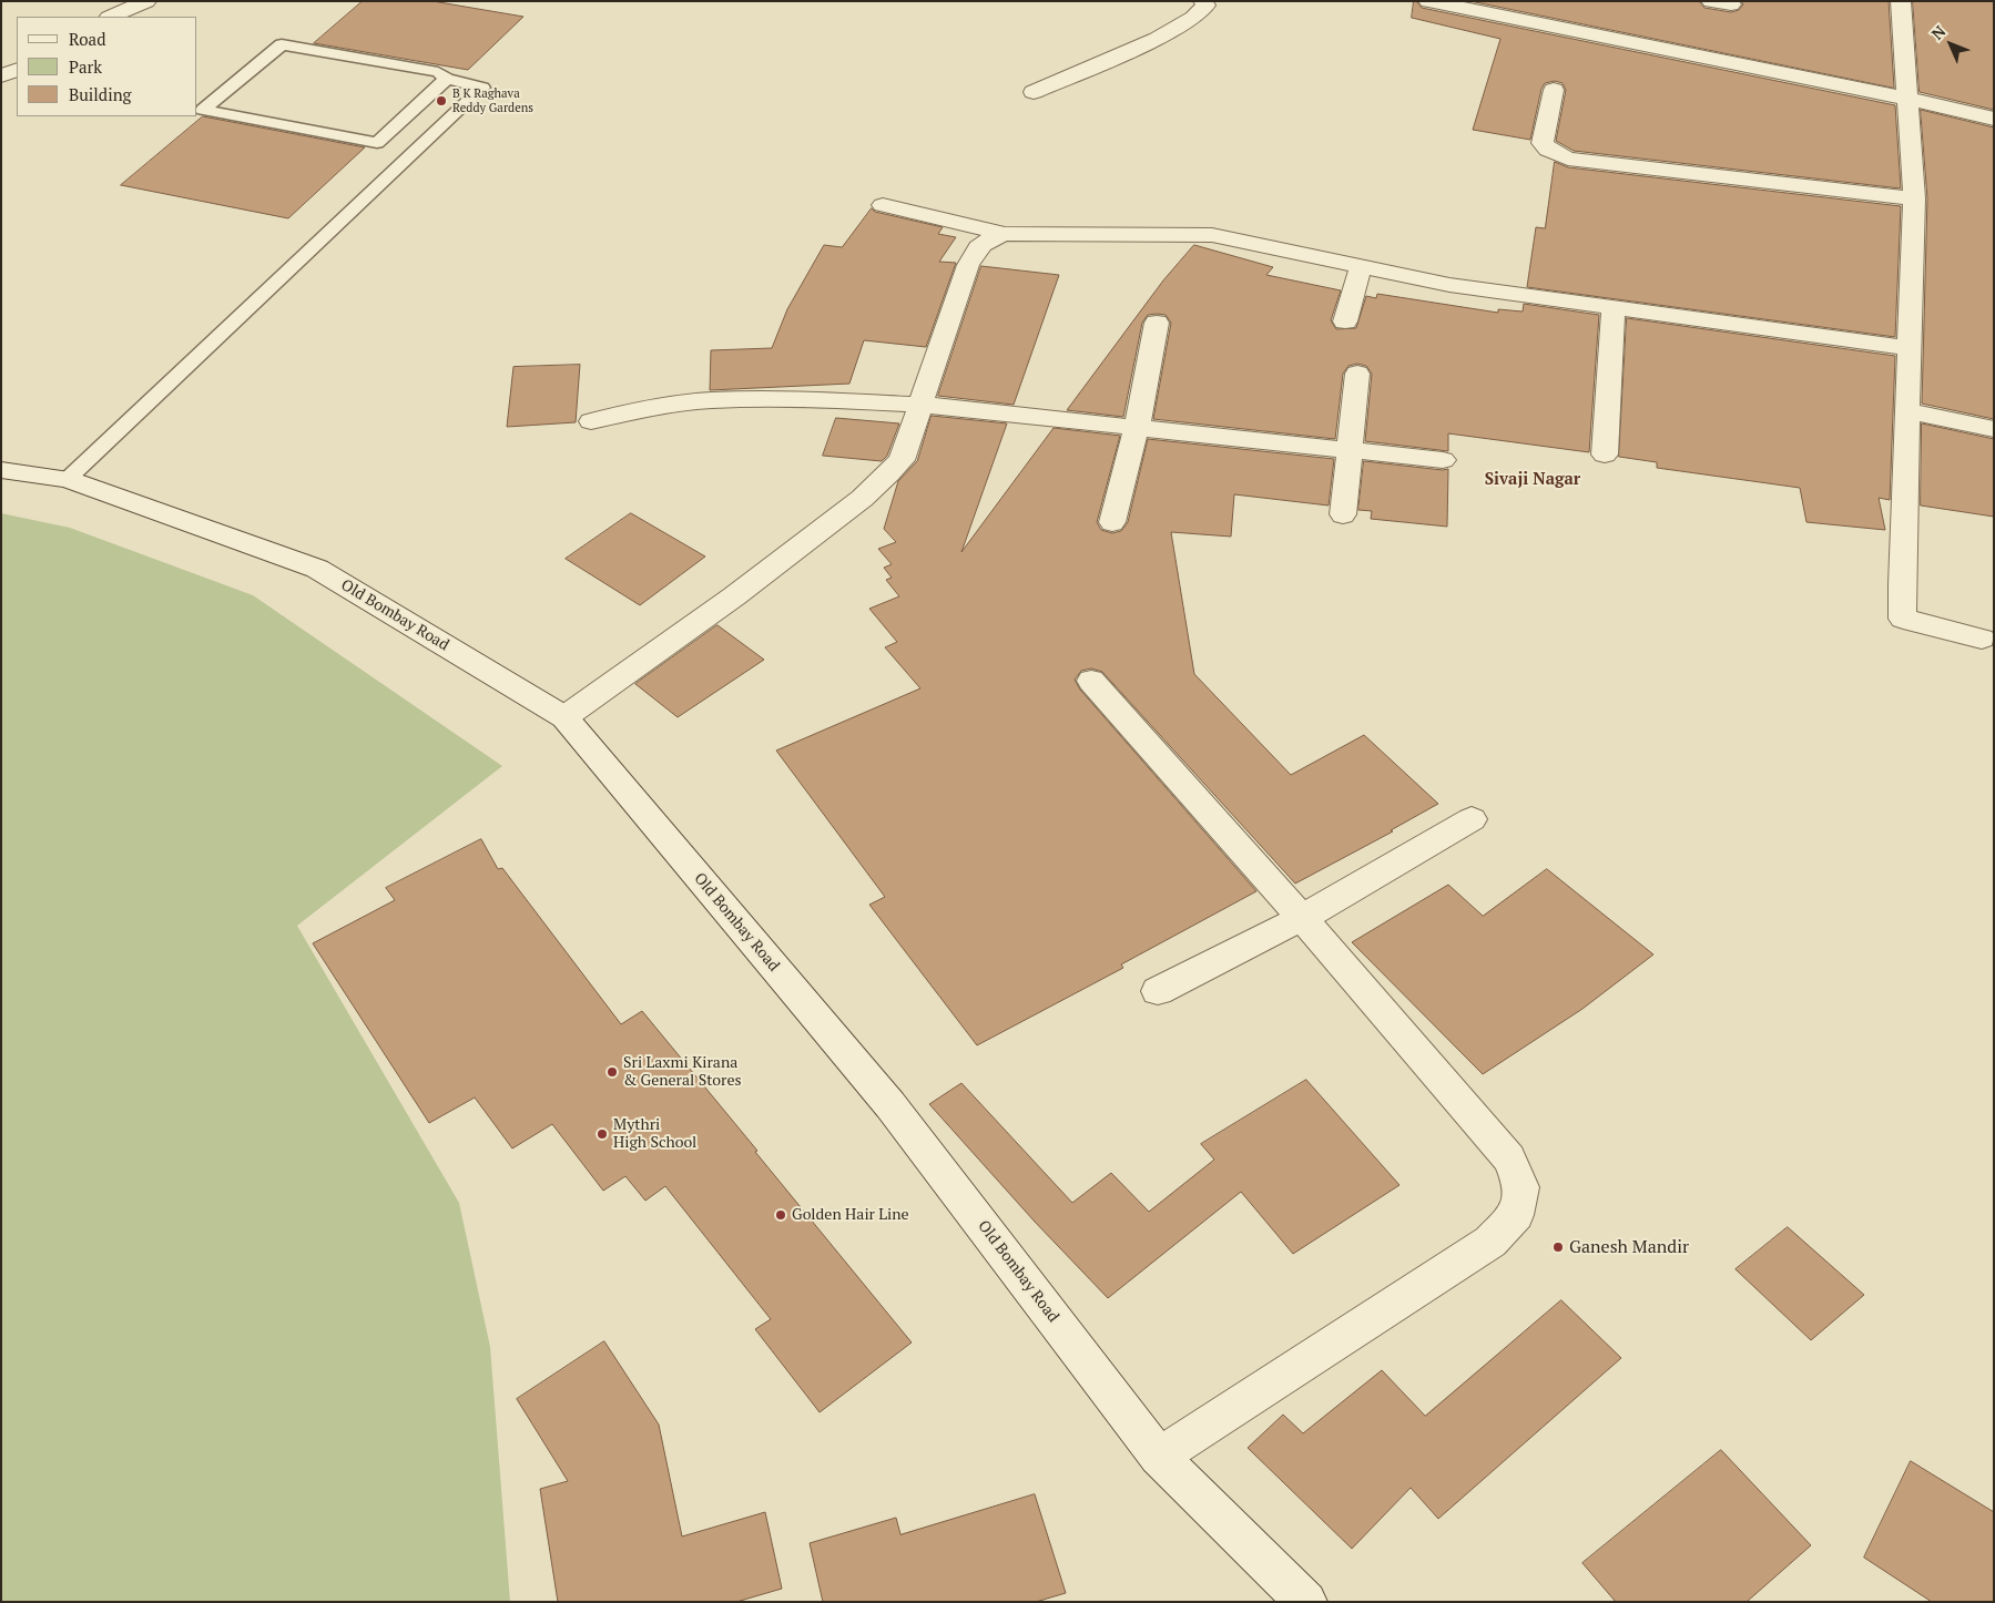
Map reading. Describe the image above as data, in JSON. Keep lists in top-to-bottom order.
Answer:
{
  "streets": {
    "street": ["Old Bombay Road"]
  },
  "districts": ["Sivaji Nagar"],
  "places": [
    "B K Raghava Reddy Gardens",
    "Sri Laxmi Kirana & General Stores",
    "Mythri High School",
    "Golden Hair Line",
    "Ganesh Mandir"
  ],
  "legend": ["Road", "Park", "Building"],
  "north": "top left"
}
